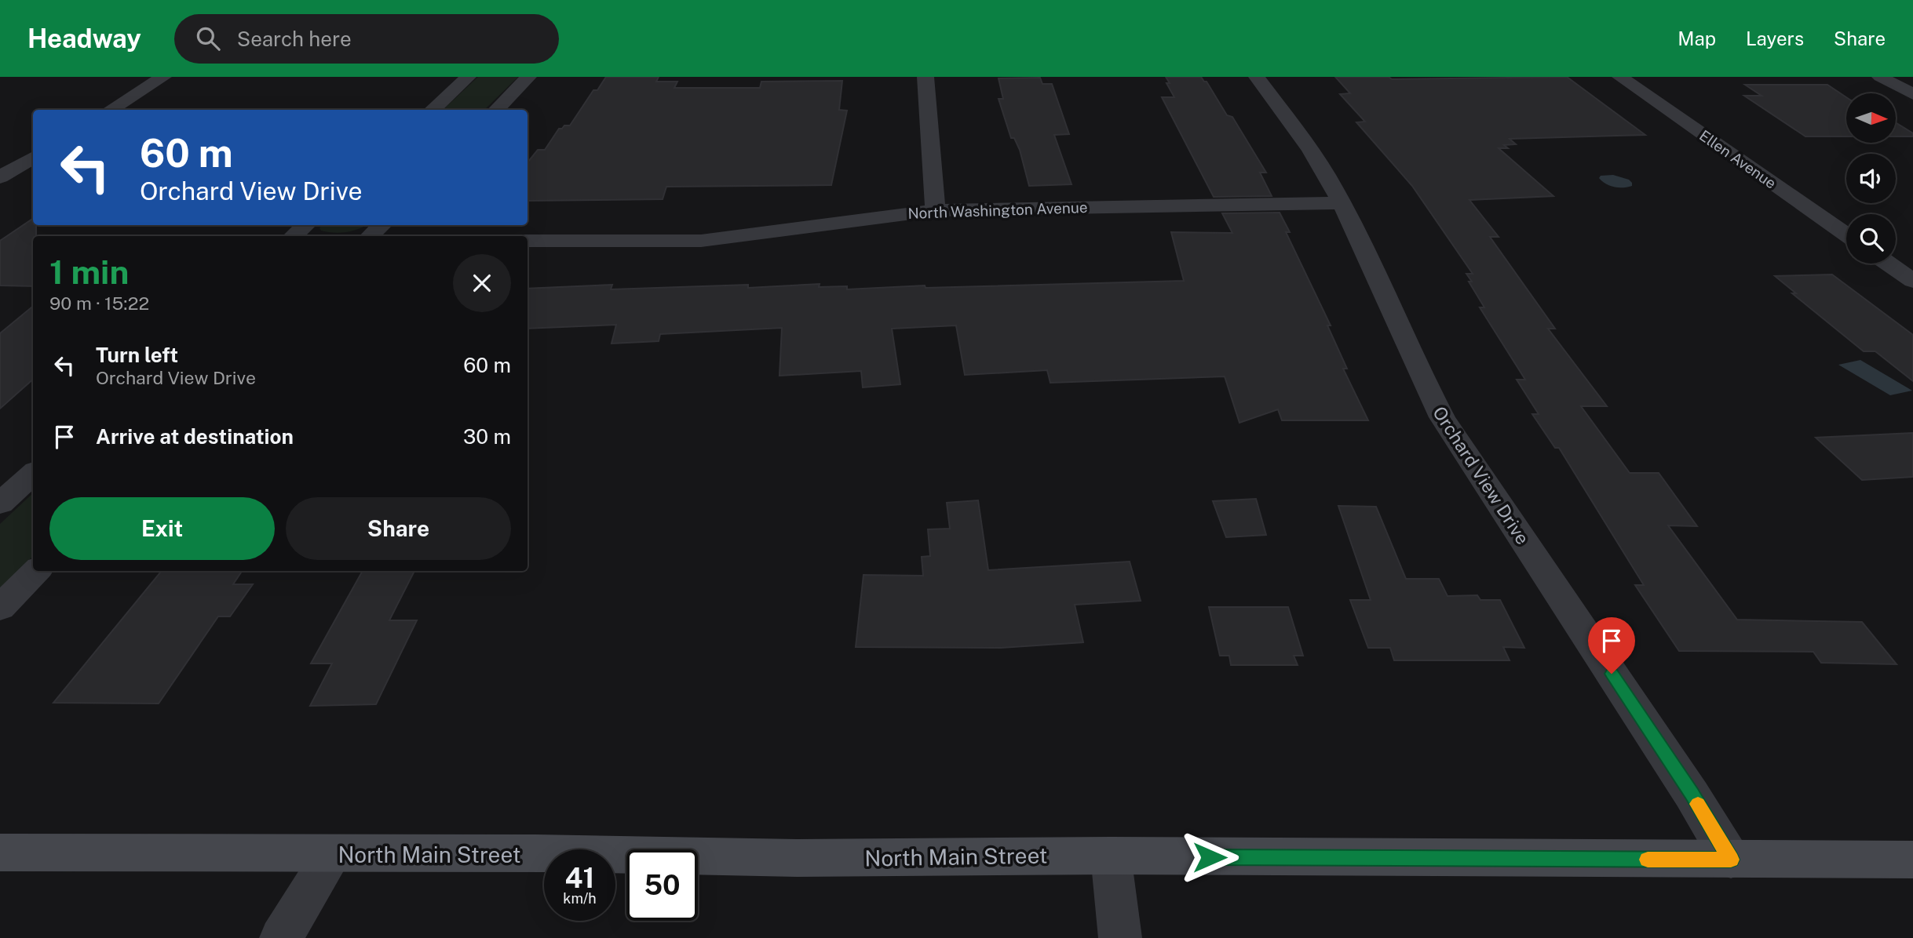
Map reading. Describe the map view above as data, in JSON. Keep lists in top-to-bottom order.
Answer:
{
  "streets": {
    "main road": ["North Main Street"],
    "street": ["Ellen Avenue", "North Washington Avenue", "Orchard View Drive"]
  },
  "crossings": [
    ["North Washington Avenue", "Orchard View Drive"],
    ["Orchard View Drive", "North Main Street"]
  ],
  "north": "right",
  "page": {
    "header": "Headway",
    "search": "Search here",
    "nav": ["Map", "Layers", "Share"],
    "turn": ["60 m", "Orchard View Drive"],
    "heading": ["1 min", "90 m · 15:22"],
    "list": [
      {
        "name": "Turn left",
        "note": "Orchard View Drive",
        "value": "60 m"
      },
      {
        "name": "Arrive at destination",
        "value": "30 m"
      }
    ],
    "buttons": ["Exit", "Share"],
    "speed": "41 km/h",
    "limit": "50"
  }
}
